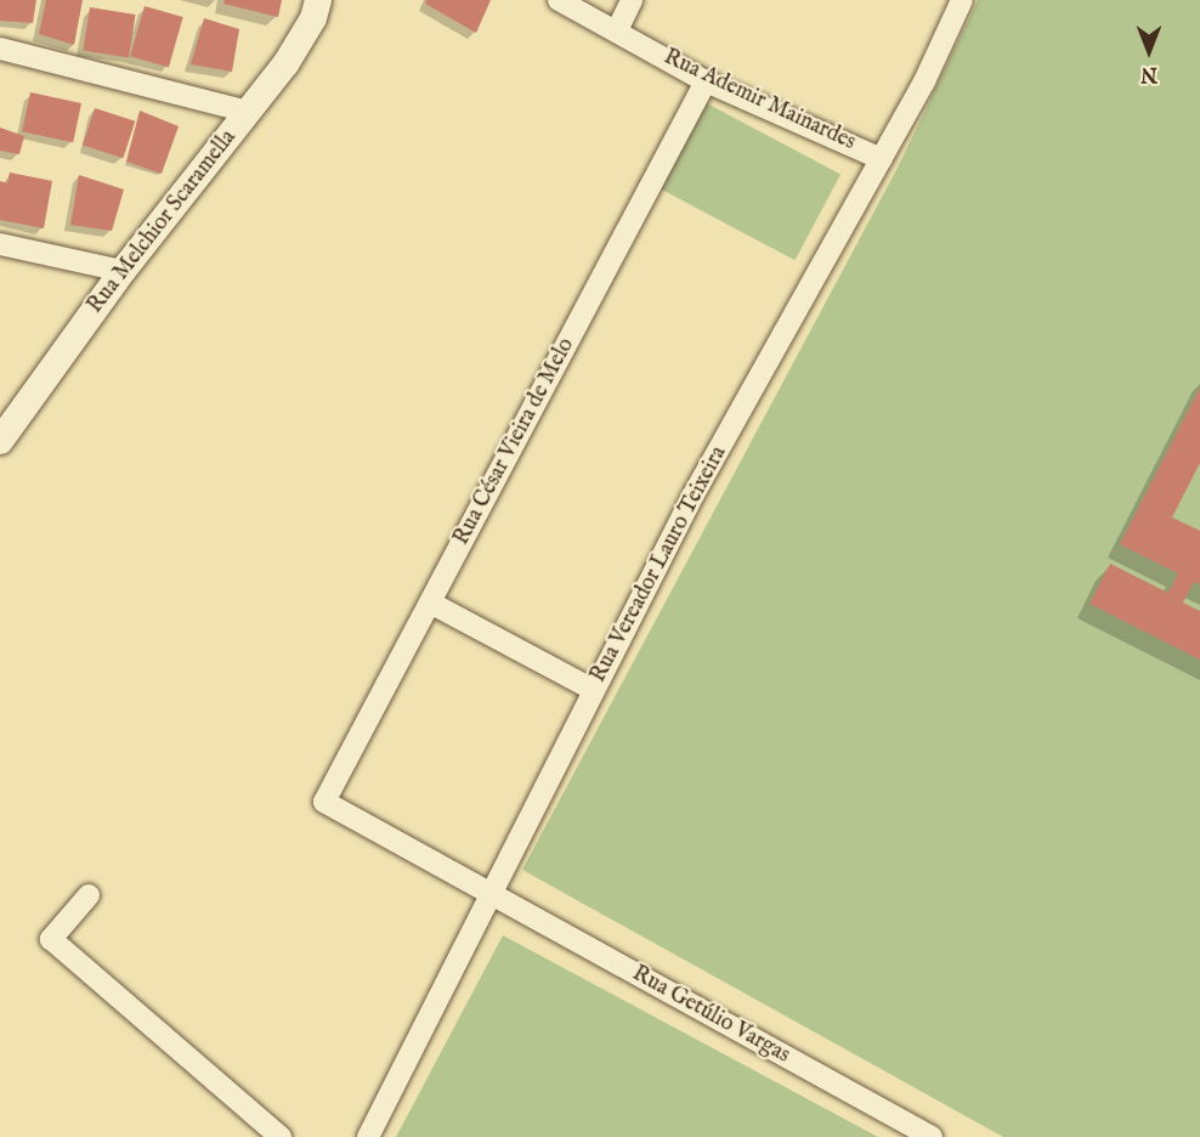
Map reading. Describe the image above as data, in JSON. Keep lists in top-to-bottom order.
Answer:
{
  "streets": {
    "street": [
      "Rua Ademir Mainardes",
      "Rua Melchior Scaramella",
      "Rua César Vieira de Melo",
      "Rua Vereador Lauro Teixeira",
      "Rua Getúlio Vargas"
    ]
  },
  "crossings": [
    ["Rua Ademir Mainardes", "Rua César Vieira de Melo"],
    ["Rua Ademir Mainardes", "Rua Vereador Lauro Teixeira"],
    ["Rua César Vieira de Melo", "Rua Getúlio Vargas"],
    ["Rua Vereador Lauro Teixeira", "Rua Getúlio Vargas"]
  ],
  "north": "bottom"
}
